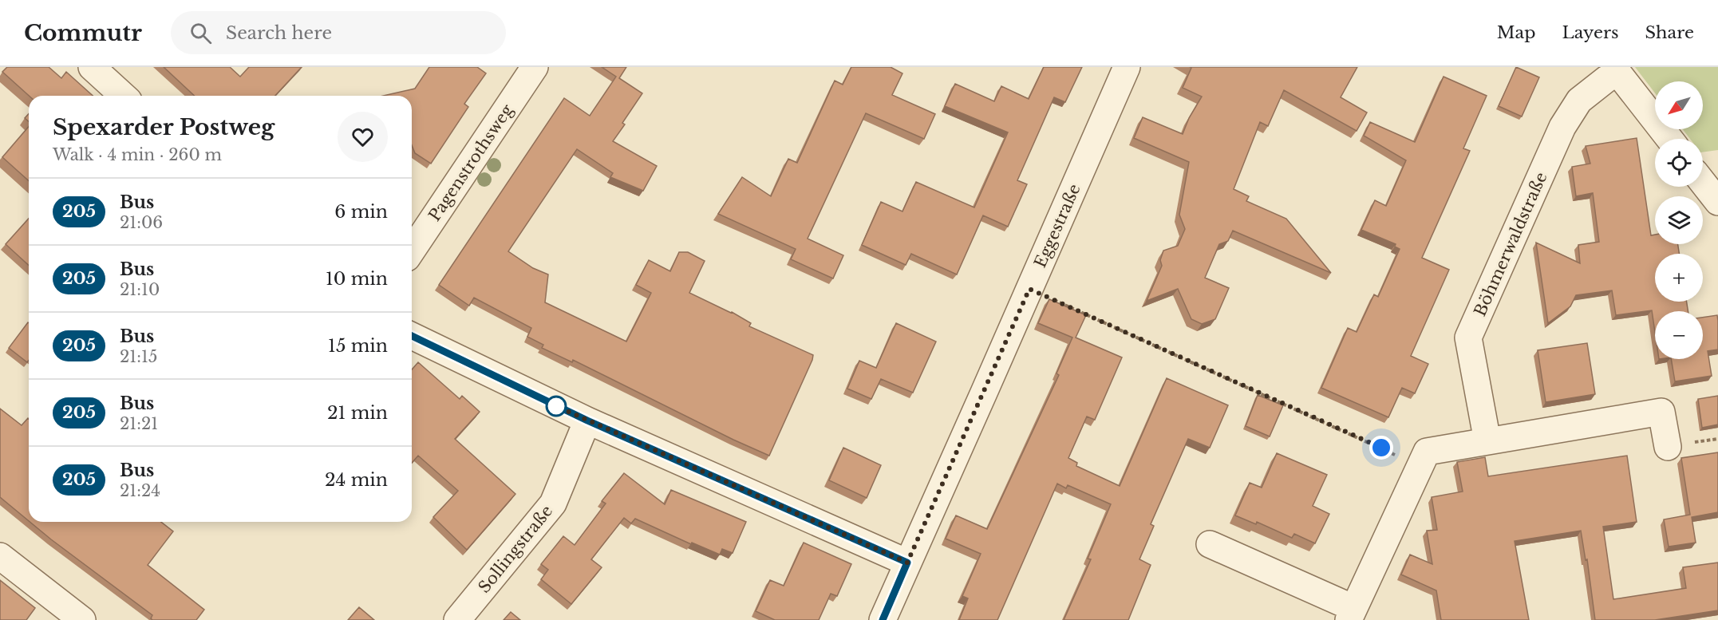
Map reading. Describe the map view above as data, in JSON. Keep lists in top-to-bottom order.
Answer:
{
  "streets": {
    "street": [
      "Pagenstrothsweg",
      "Eggestraße",
      "Böhmerwaldstraße",
      "Sollingstraße"
    ]
  },
  "lines": ["bus line 205"],
  "north": "bottom left",
  "page": {
    "header": "Commutr",
    "search": "Search here",
    "nav": ["Map", "Layers", "Share"],
    "map_buttons": ["+", "−"],
    "heading": ["Spexarder Postweg", "Walk · 4 min · 260 m"],
    "list": [
      {
        "mark": "205",
        "name": "Bus",
        "note": "21:06",
        "value": "6 min"
      },
      {
        "mark": "205",
        "name": "Bus",
        "note": "21:10",
        "value": "10 min"
      },
      {
        "mark": "205",
        "name": "Bus",
        "note": "21:15",
        "value": "15 min"
      },
      {
        "mark": "205",
        "name": "Bus",
        "note": "21:21",
        "value": "21 min"
      },
      {
        "mark": "205",
        "name": "Bus",
        "note": "21:24",
        "value": "24 min"
      }
    ]
  }
}
